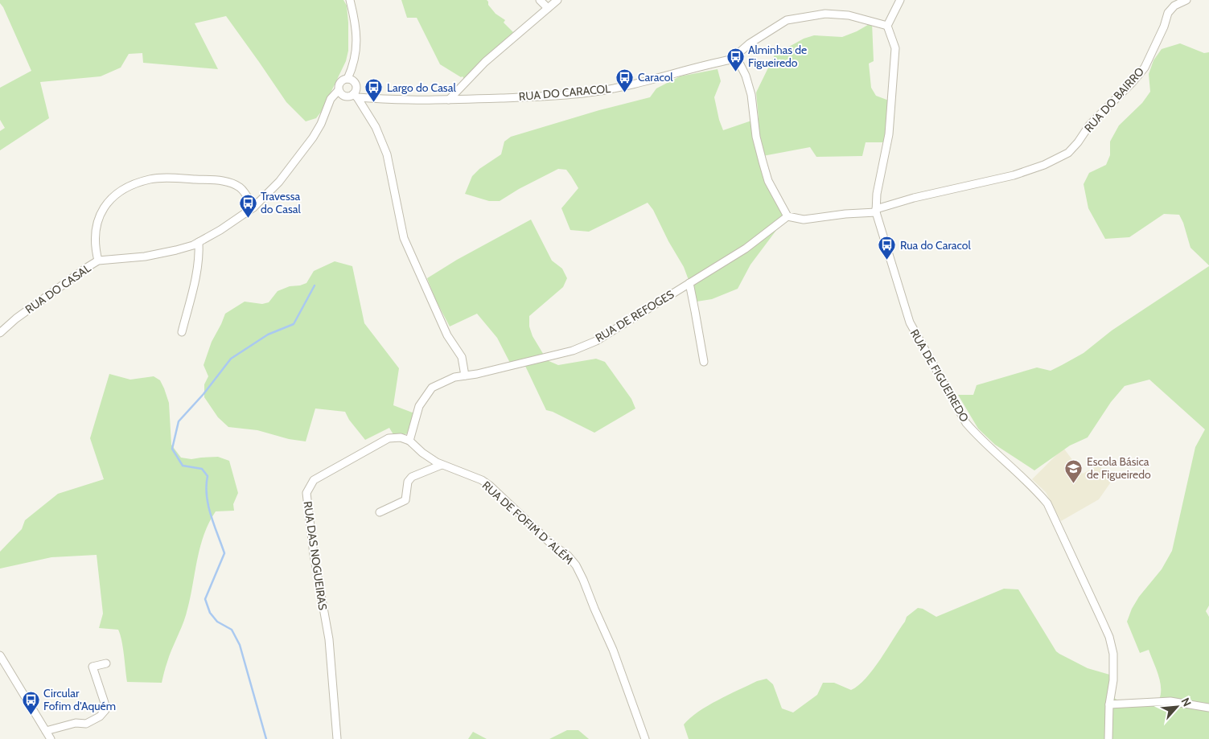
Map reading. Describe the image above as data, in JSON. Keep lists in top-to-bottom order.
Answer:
{
  "streets": {
    "street": [
      "RUA DO CARACOL",
      "RUA DO BAIRRO",
      "RUA DO CASAL",
      "RUA DE REFOGES",
      "RUA DE FIGUEIREDO",
      "RUA DE FOFIM D´ALÉM",
      "RUA DAS NOGUEIRAS"
    ]
  },
  "crossings": [
    ["RUA DO CARACOL", "RUA DO CASAL"],
    ["RUA DO BAIRRO", "RUA DE FIGUEIREDO"],
    ["RUA DE FOFIM D´ALÉM", "RUA DAS NOGUEIRAS"]
  ],
  "places": {
    "bus stop": [
      "Alminhas de Figueiredo",
      "Caracol",
      "Largo do Casal",
      "Travessa do Casal",
      "Rua do Caracol",
      "Circular Fofim d'Aquém"
    ],
    "school or university": ["Escola Básica de Figueiredo"]
  },
  "north": "top right"
}
